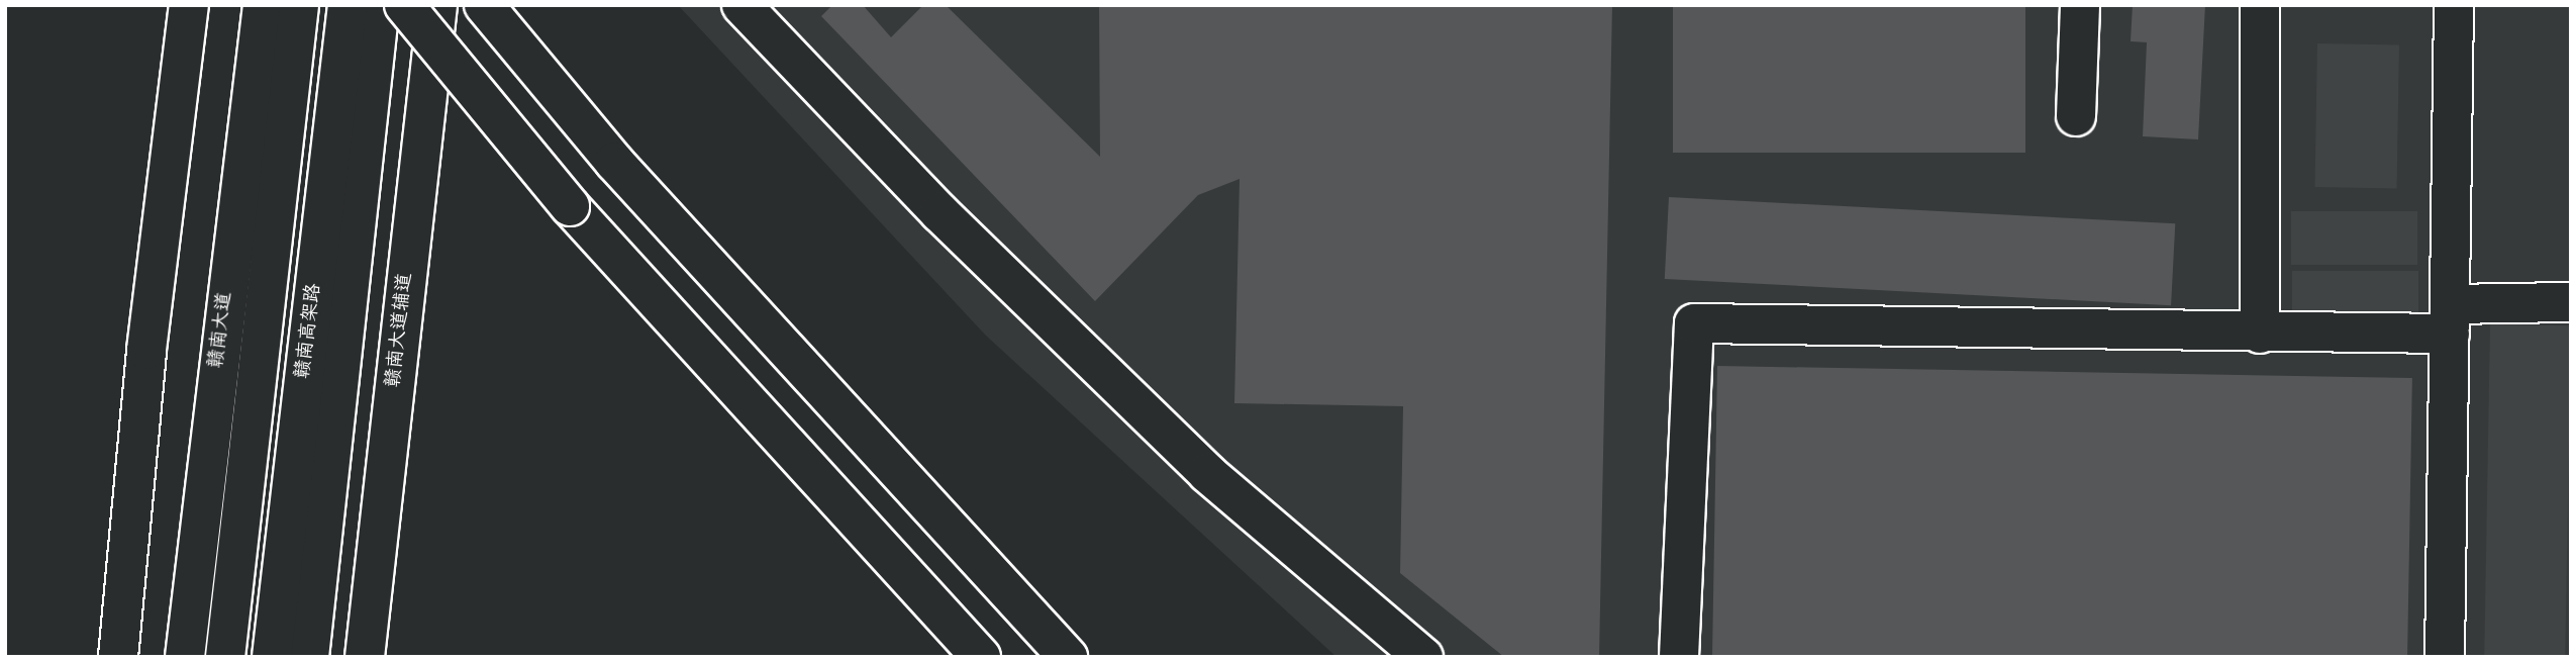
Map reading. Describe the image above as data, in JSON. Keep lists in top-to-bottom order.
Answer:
{
  "streets": {
    "main road": ["赣南大道", "赣南大道辅道", "赣南高架路"]
  }
}
